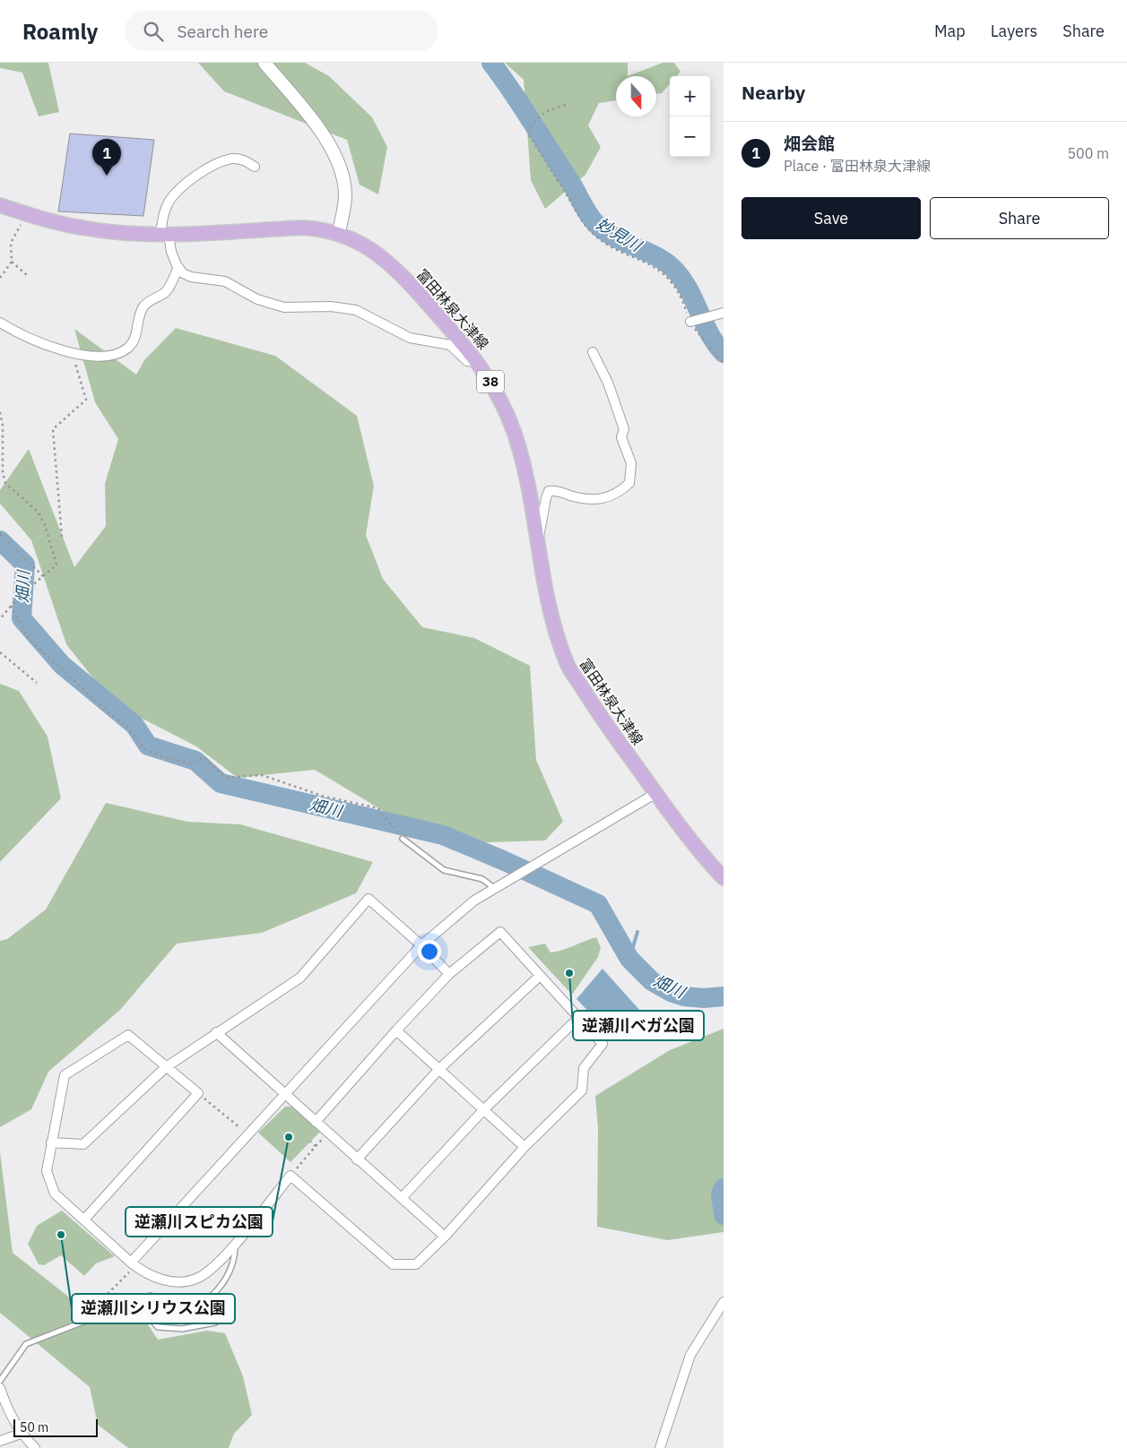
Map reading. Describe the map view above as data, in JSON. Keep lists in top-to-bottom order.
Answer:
{
  "streets": {
    "main road": ["富田林泉大津線", "38"]
  },
  "water": ["妙見川", "畑川"],
  "places": ["逆瀬川ベガ公園", "逆瀬川スピカ公園", "逆瀬川シリウス公園"],
  "scale_bar": "50 m",
  "north": "bottom",
  "page": {
    "header": "Roamly",
    "search": "Search here",
    "nav": ["Map", "Layers", "Share"],
    "heading": "Nearby",
    "map_buttons": ["+", "−"],
    "list": [
      {
        "mark": "1",
        "name": "畑会館",
        "note": "Place · 富田林泉大津線",
        "value": "500 m"
      }
    ],
    "pins": "1",
    "buttons": ["Save", "Share"],
    "scale": "50 m"
  }
}
